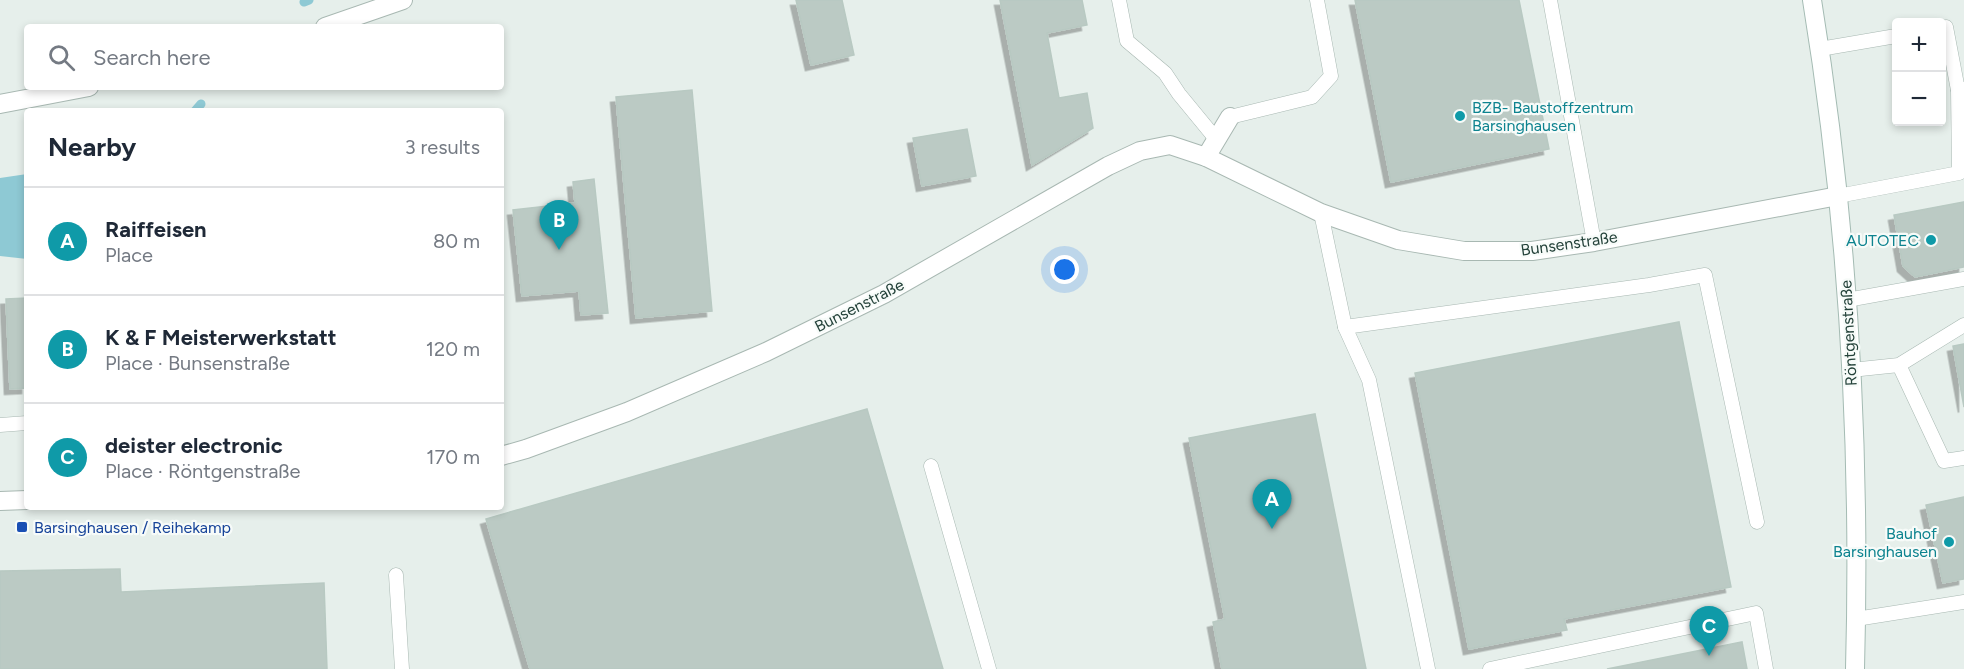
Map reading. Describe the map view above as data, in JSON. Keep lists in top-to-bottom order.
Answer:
{
  "streets": {
    "street": ["Bunsenstraße", "Röntgenstraße"]
  },
  "crossings": [
    ["Bunsenstraße", "Röntgenstraße"]
  ],
  "places": {
    "other": ["BZB- Baustoffzentrum Barsinghausen", "AUTOTEC", "Bauhof Barsinghausen"],
    "transit": ["Barsinghausen / Reihekamp"]
  },
  "page": {
    "map_buttons": ["+", "−"],
    "search": "Search here",
    "heading": ["Nearby", "3 results"],
    "list": [
      {
        "mark": "A",
        "name": "Raiffeisen",
        "note": "Place",
        "value": "80 m"
      },
      {
        "mark": "B",
        "name": "K & F Meisterwerkstatt",
        "note": "Place · Bunsenstraße",
        "value": "120 m"
      },
      {
        "mark": "C",
        "name": "deister electronic",
        "note": "Place · Röntgenstraße",
        "value": "170 m"
      }
    ],
    "pins": ["B", "A", "C"]
  }
}
